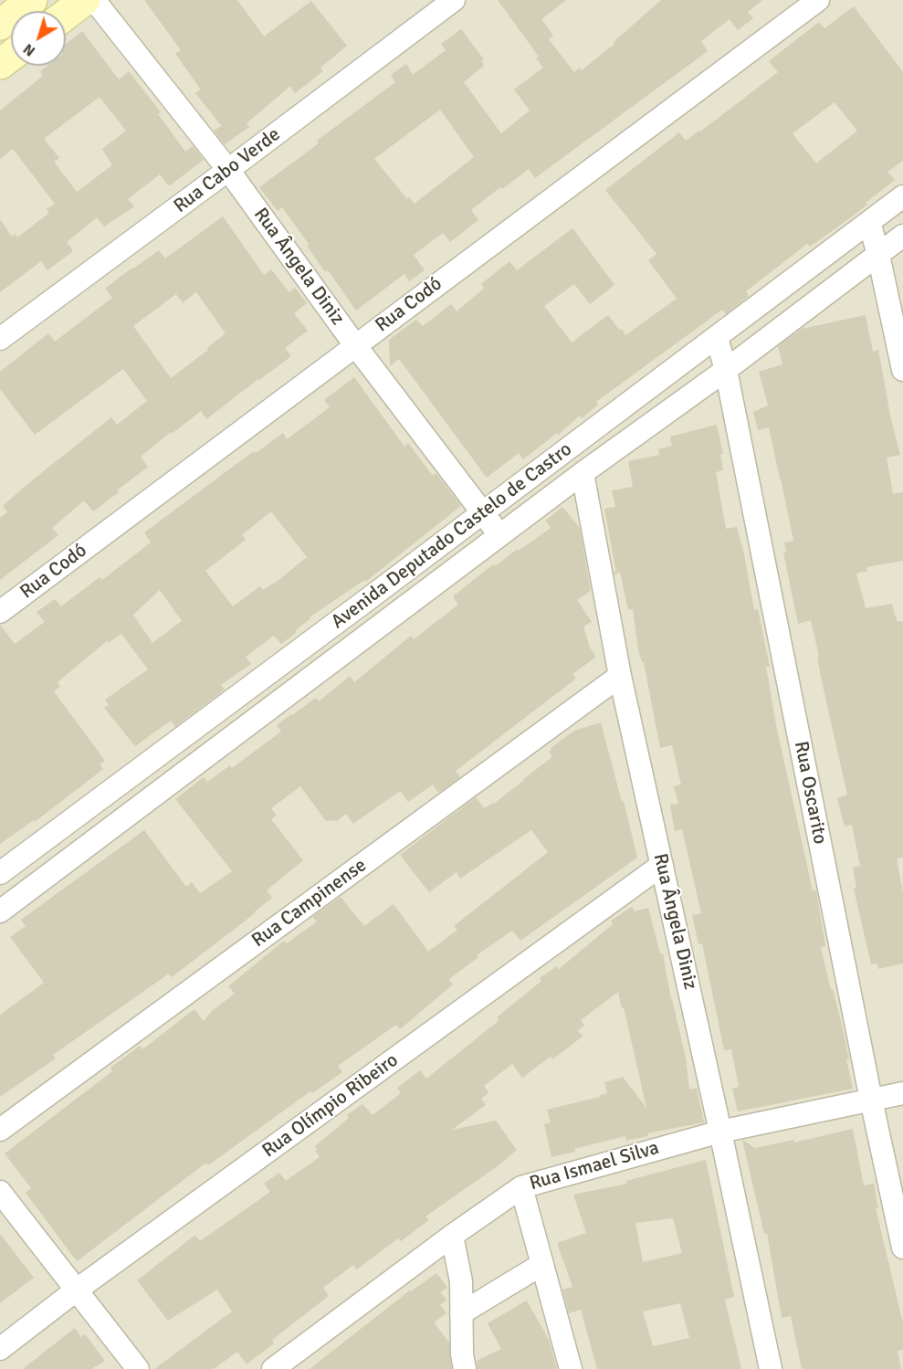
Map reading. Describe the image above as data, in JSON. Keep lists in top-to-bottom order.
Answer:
{
  "streets": {
    "street": [
      "Rua Cabo Verde",
      "Rua Ângela Diniz",
      "Rua Codó",
      "Avenida Deputado Castelo de Castro",
      "Rua Oscarito",
      "Rua Campinense",
      "Rua Olímpio Ribeiro",
      "Rua Ismael Silva"
    ]
  },
  "crossings": [
    ["Rua Cabo Verde", "Rua Ângela Diniz"],
    ["Rua Ângela Diniz", "Rua Codó"],
    ["Rua Ângela Diniz", "Avenida Deputado Castelo de Castro"],
    ["Rua Ângela Diniz", "Rua Campinense"],
    ["Rua Ângela Diniz", "Rua Olímpio Ribeiro"],
    ["Rua Ângela Diniz", "Rua Ismael Silva"],
    ["Avenida Deputado Castelo de Castro", "Rua Oscarito"],
    ["Rua Oscarito", "Rua Ismael Silva"]
  ],
  "north": "bottom left"
}
